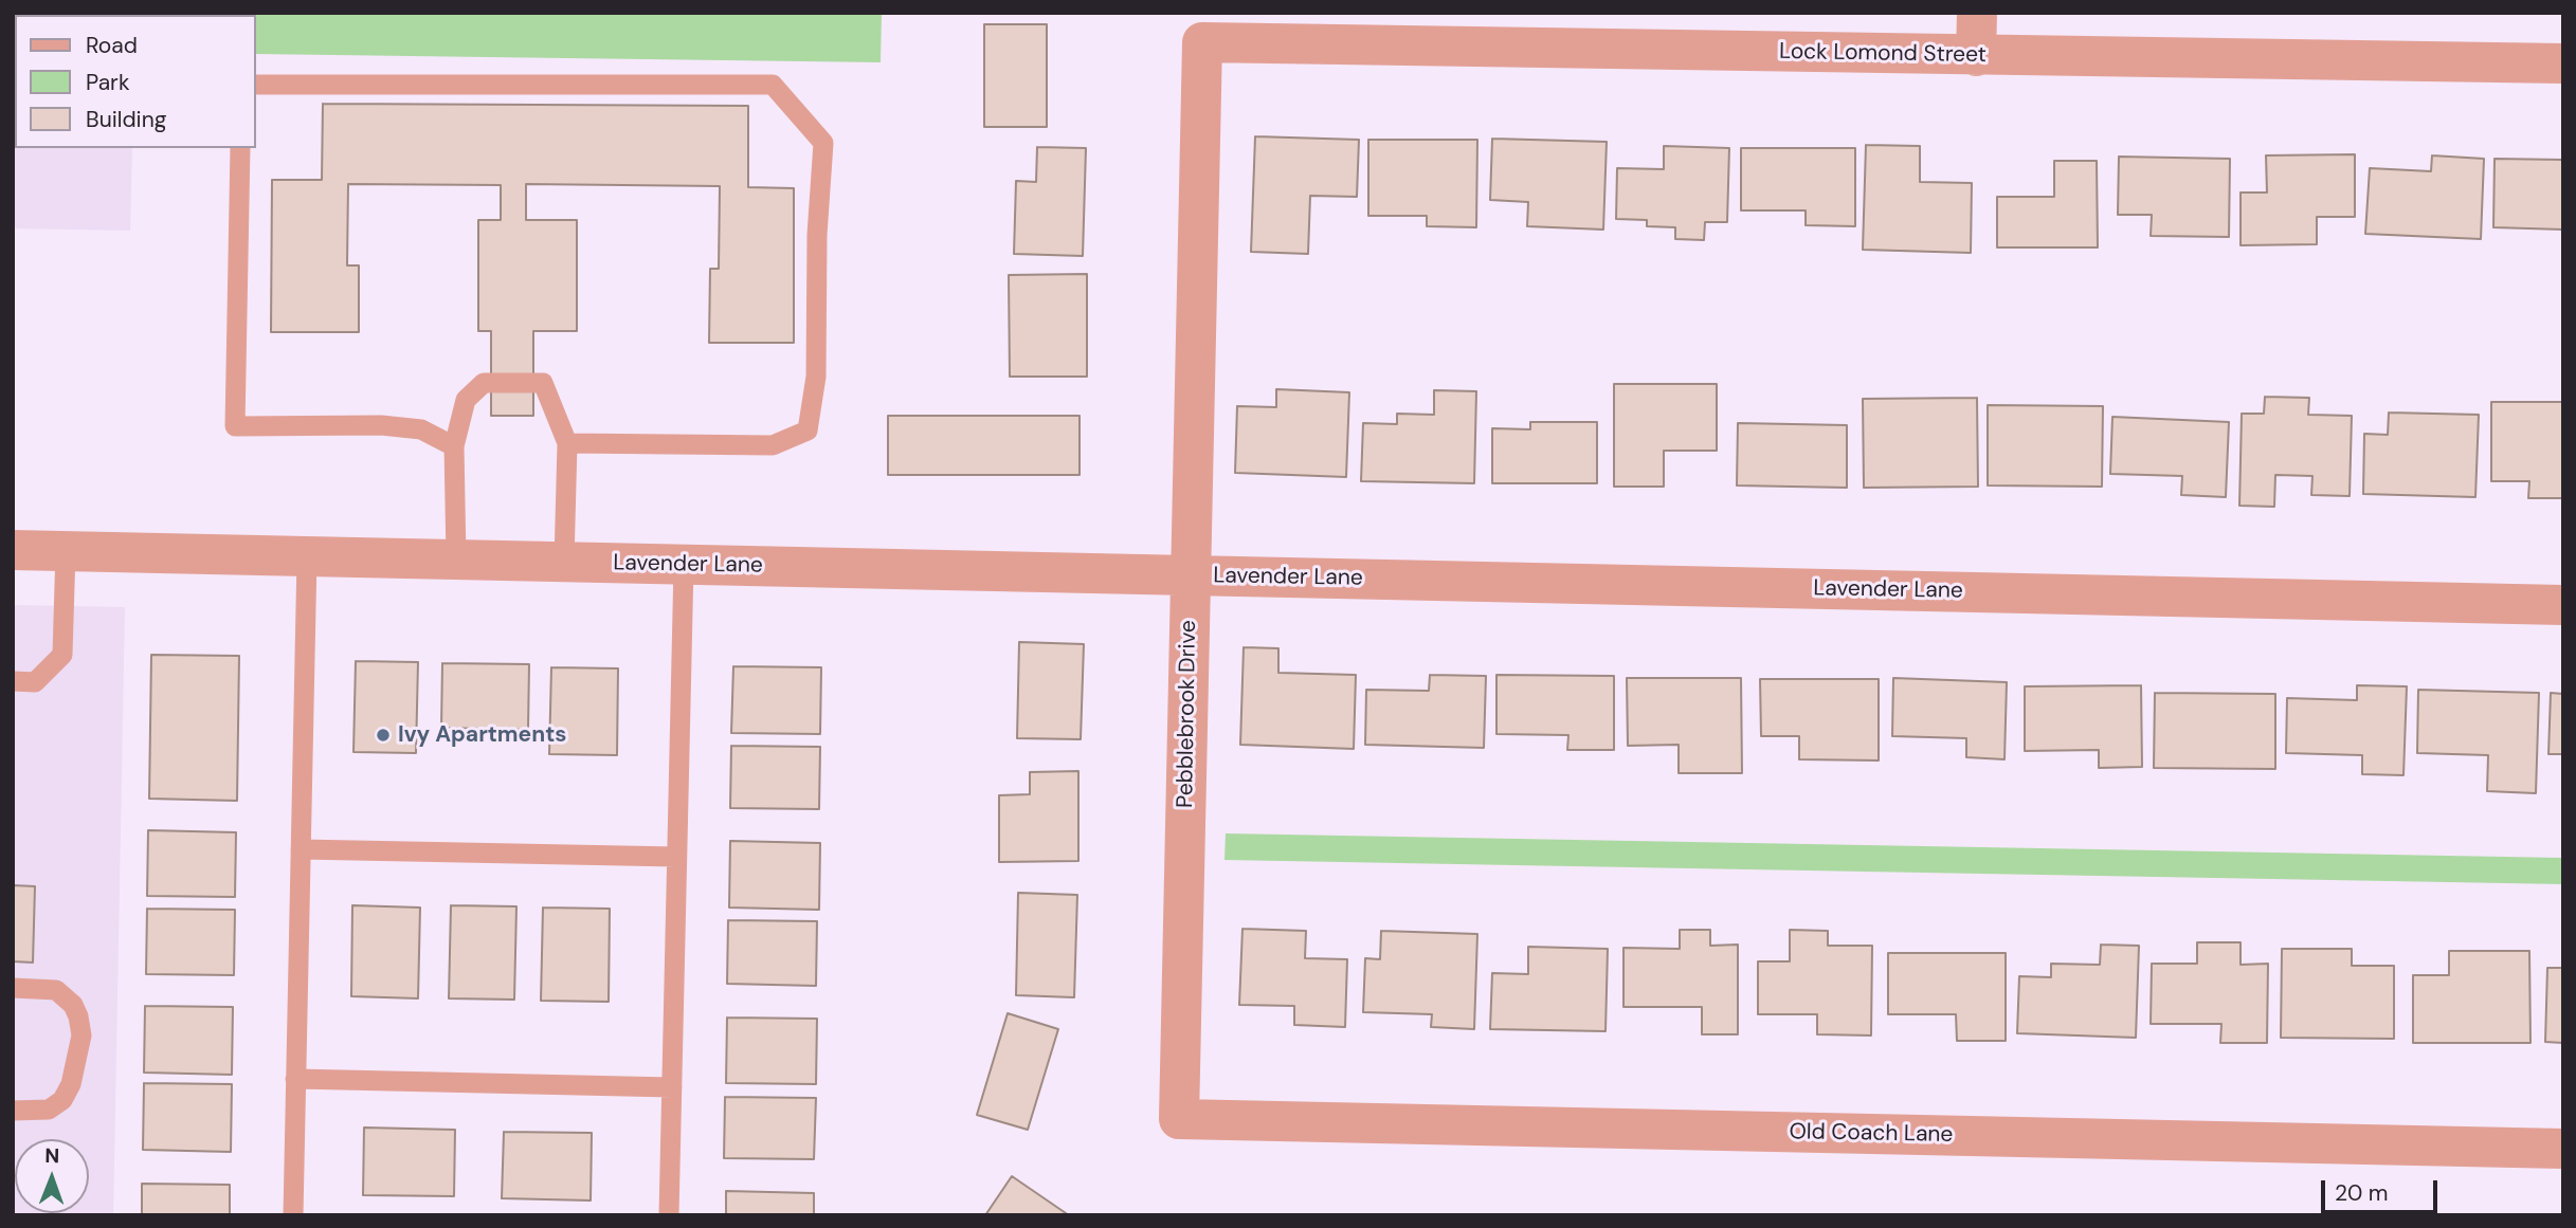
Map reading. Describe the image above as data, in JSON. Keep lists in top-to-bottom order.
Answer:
{
  "streets": {
    "street": [
      "Lock Lomond Street",
      "Lavender Lane",
      "Pebblebrook Drive",
      "Old Coach Lane"
    ]
  },
  "crossings": [
    ["Lock Lomond Street", "Pebblebrook Drive"],
    ["Lavender Lane", "Pebblebrook Drive"],
    ["Pebblebrook Drive", "Old Coach Lane"]
  ],
  "places": ["Ivy Apartments"],
  "legend": ["Road", "Park", "Building"],
  "scale_bar": "20 m",
  "north": "top"
}
